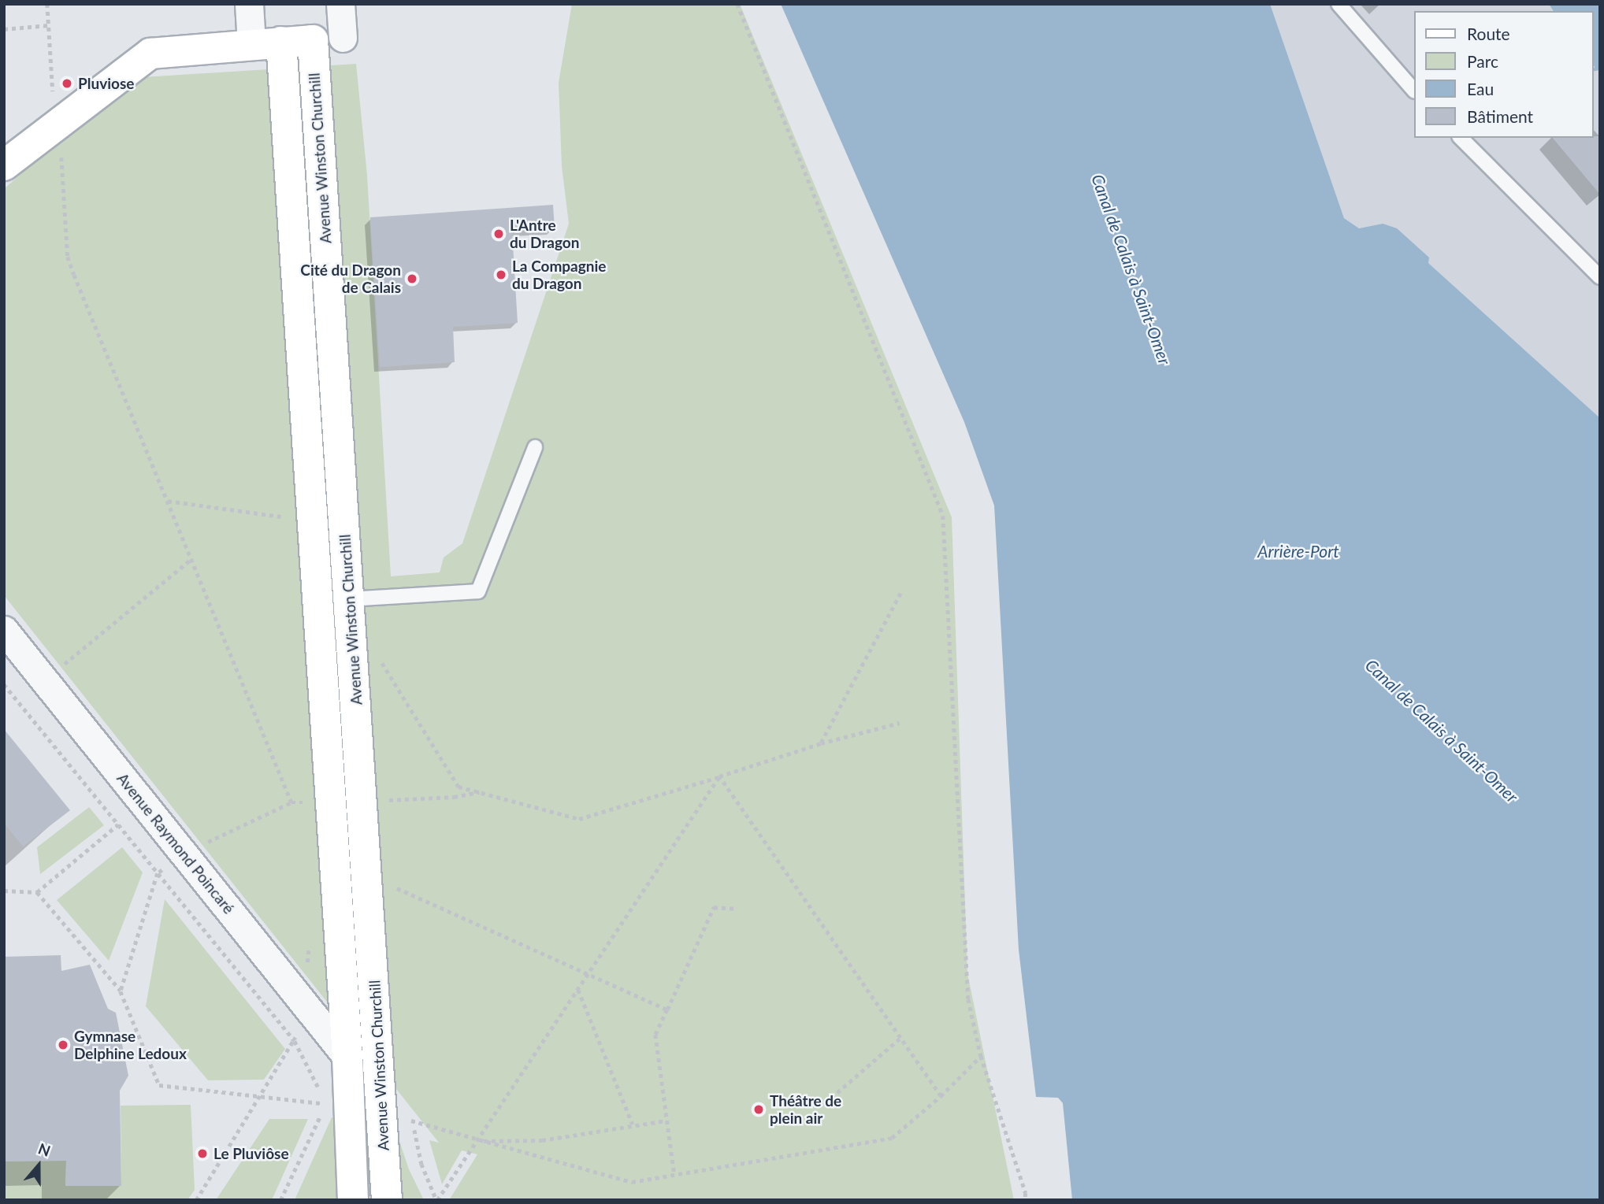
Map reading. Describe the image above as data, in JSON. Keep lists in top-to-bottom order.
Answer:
{
  "streets": {
    "street": ["Avenue Winston Churchill", "Avenue Raymond Poincaré"]
  },
  "crossings": [
    ["Avenue Winston Churchill", "Avenue Raymond Poincaré"]
  ],
  "water": ["Canal de Calais à Saint-Omer", "Arrière-Port"],
  "places": [
    "Pluviose",
    "L'Antre du Dragon",
    "La Compagnie du Dragon",
    "Cité du Dragon de Calais",
    "Gymnase Delphine Ledoux",
    "Théâtre de plein air",
    "Le Pluviôse"
  ],
  "legend": [
    "Route",
    "Parc",
    "Eau",
    "Bâtiment"
  ],
  "north": "top"
}
